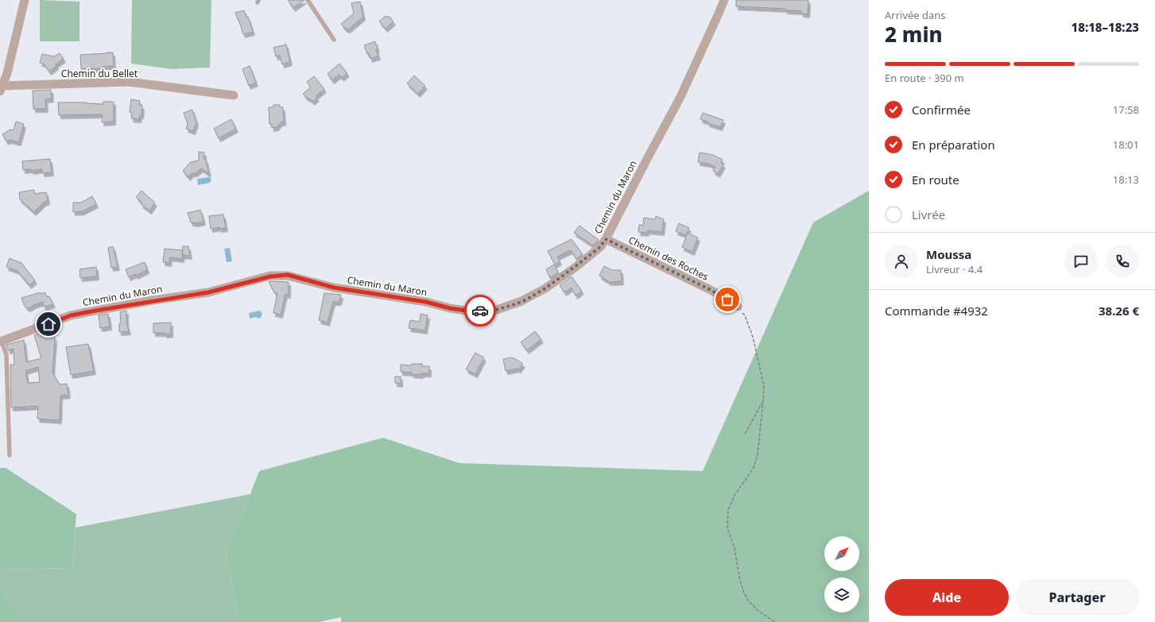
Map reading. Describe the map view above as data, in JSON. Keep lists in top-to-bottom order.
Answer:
{
  "streets": {
    "street": ["Chemin du Bellet", "Chemin du Maron", "Chemin des Roches"]
  },
  "crossings": [
    ["Chemin du Maron", "Chemin des Roches"]
  ],
  "north": "top right",
  "page": {
    "heading": ["2 min", "Arrivée dans", "18:18–18:23"],
    "panel": [
      "Moussa",
      "Livreur · 4.4",
      "Commande #4932",
      "38.26 €"
    ],
    "bar": "En route · 390 m",
    "list": [
      ["Confirmée", "17:58"],
      ["En préparation", "18:01"],
      ["En route", "18:13"],
      "Livrée"
    ],
    "buttons": ["Aide", "Partager"]
  }
}
